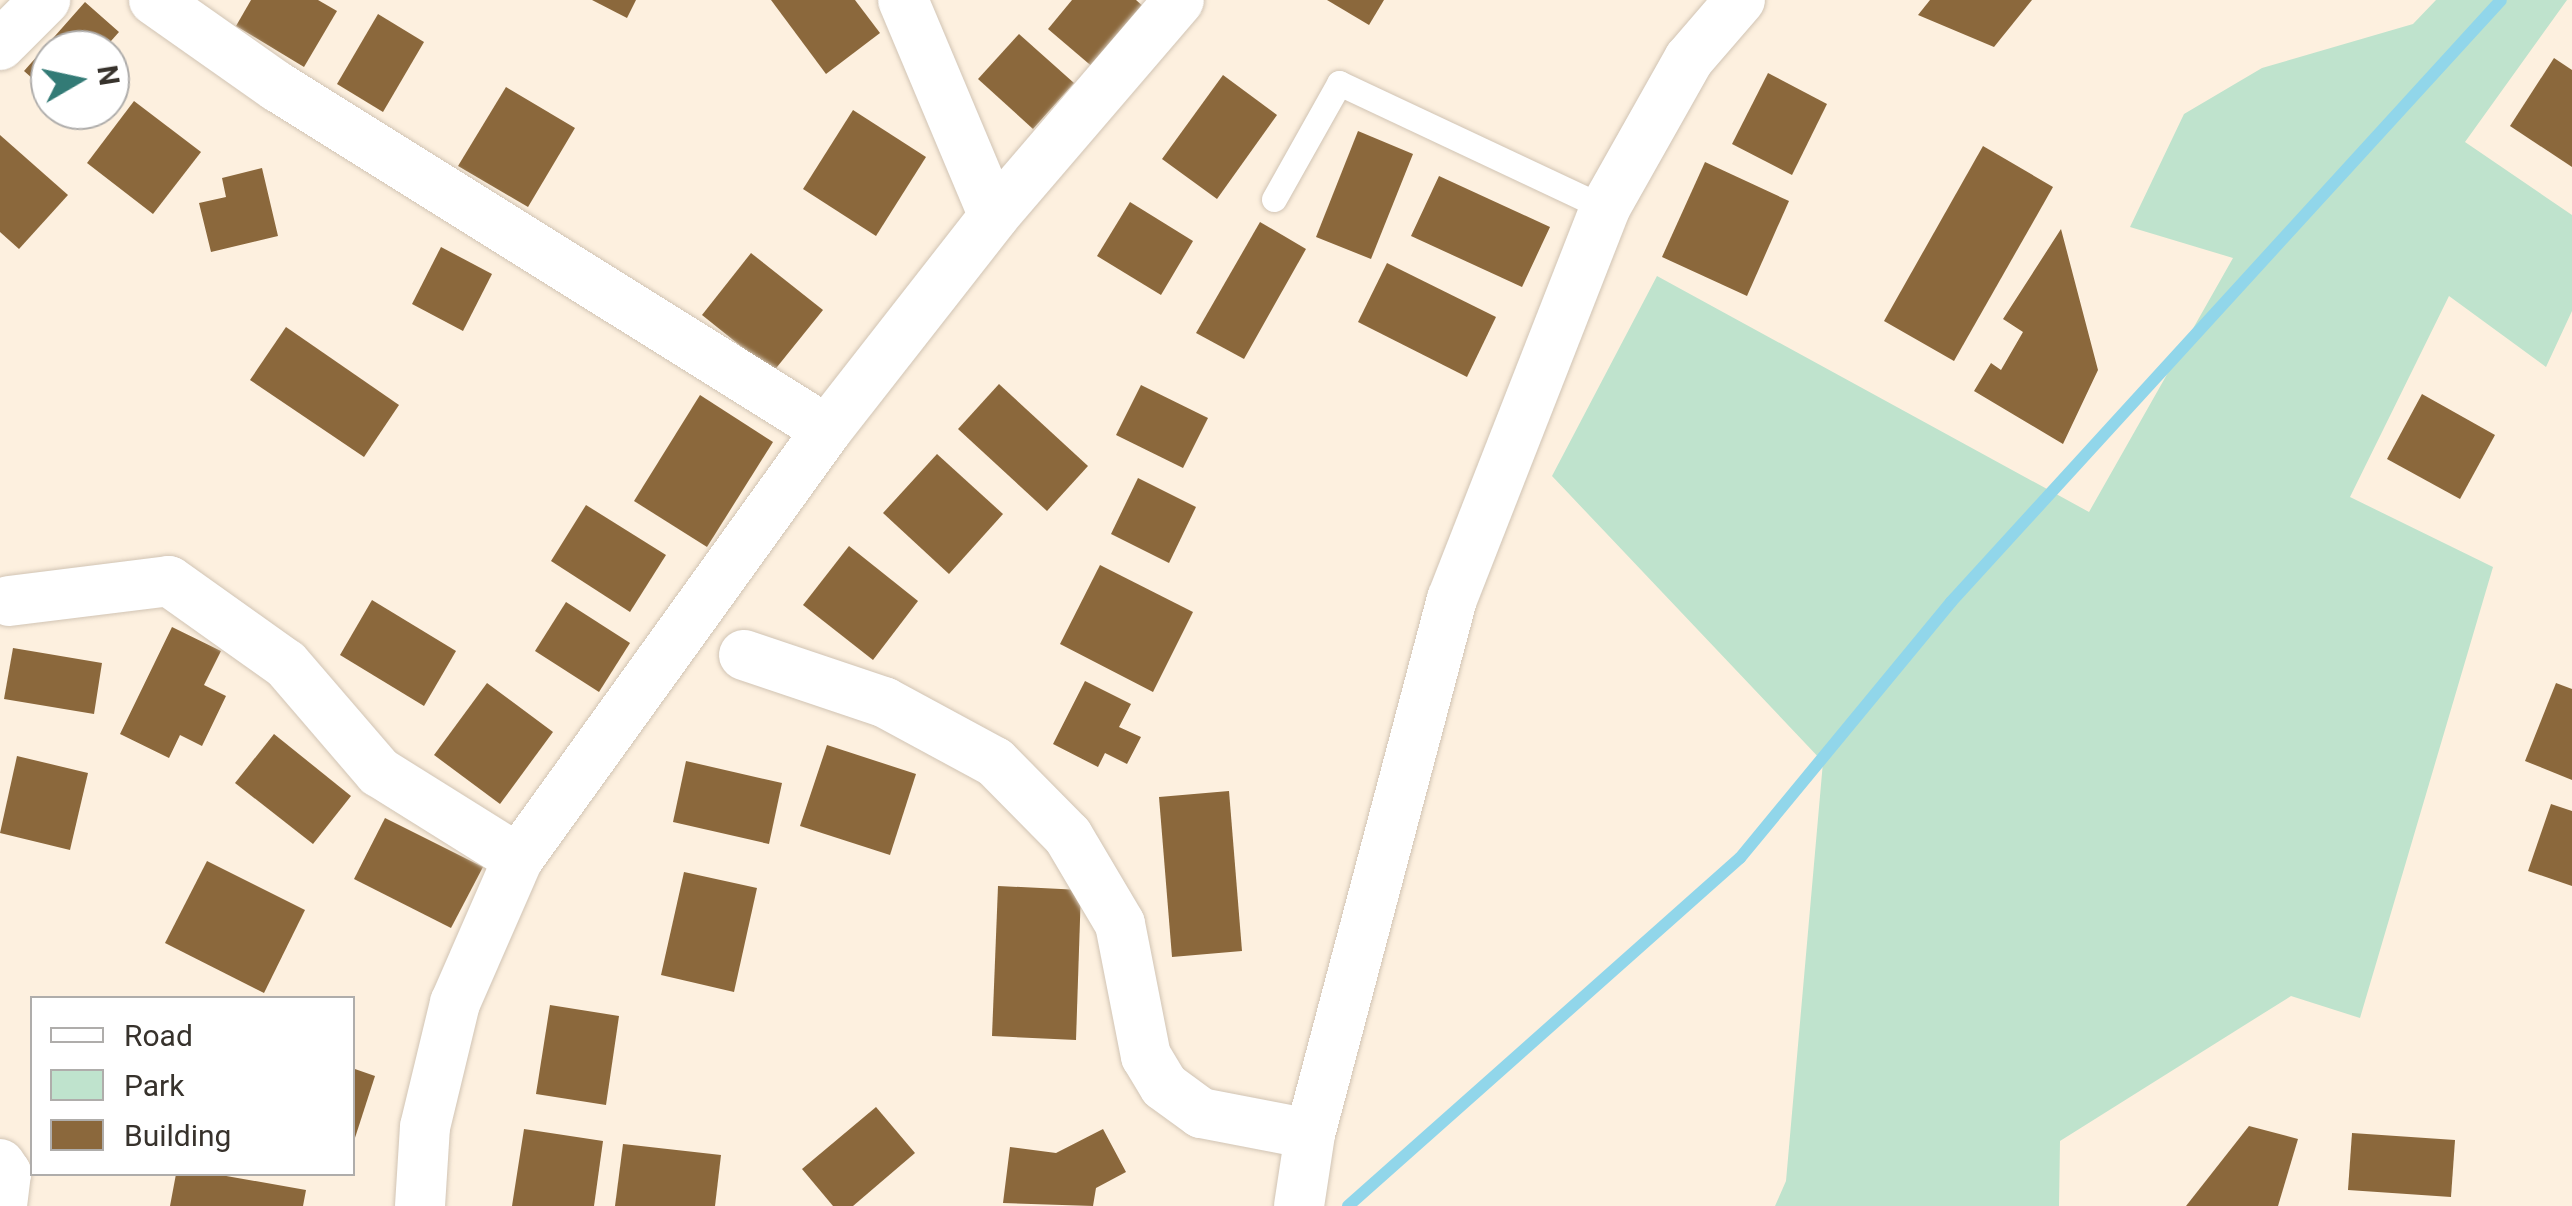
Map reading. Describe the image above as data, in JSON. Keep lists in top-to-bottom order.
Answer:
{
  "legend": ["Road", "Park", "Building"],
  "north": "right"
}
